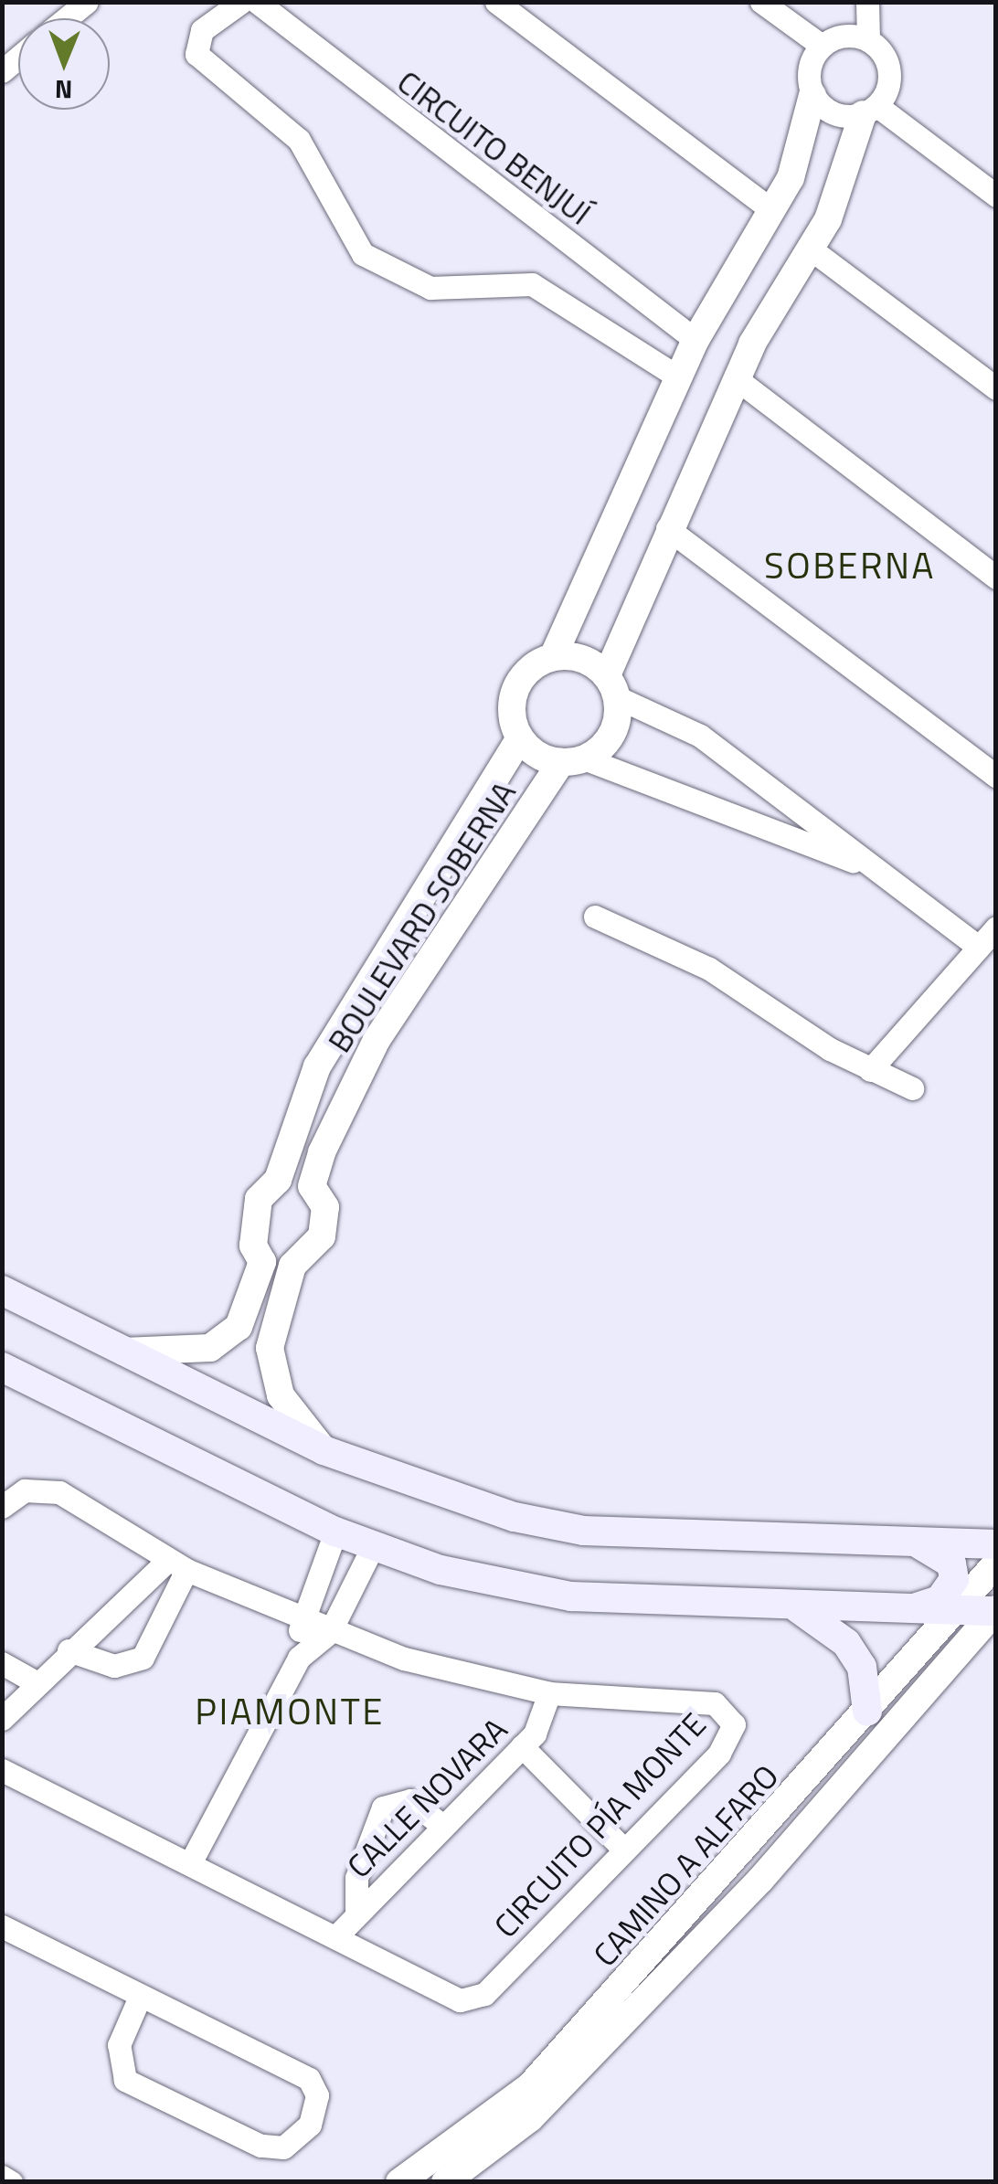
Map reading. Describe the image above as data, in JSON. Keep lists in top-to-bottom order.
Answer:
{
  "streets": {
    "street": [
      "CIRCUITO BENJUÍ",
      "BOULEVARD SOBERNA",
      "CALLE NOVARA",
      "CIRCUITO PÍA MONTE",
      "CAMINO A ALFARO"
    ]
  },
  "crossings": [
    ["CALLE NOVARA", "CIRCUITO PÍA MONTE"]
  ],
  "districts": ["SOBERNA", "PIAMONTE"],
  "north": "bottom"
}
